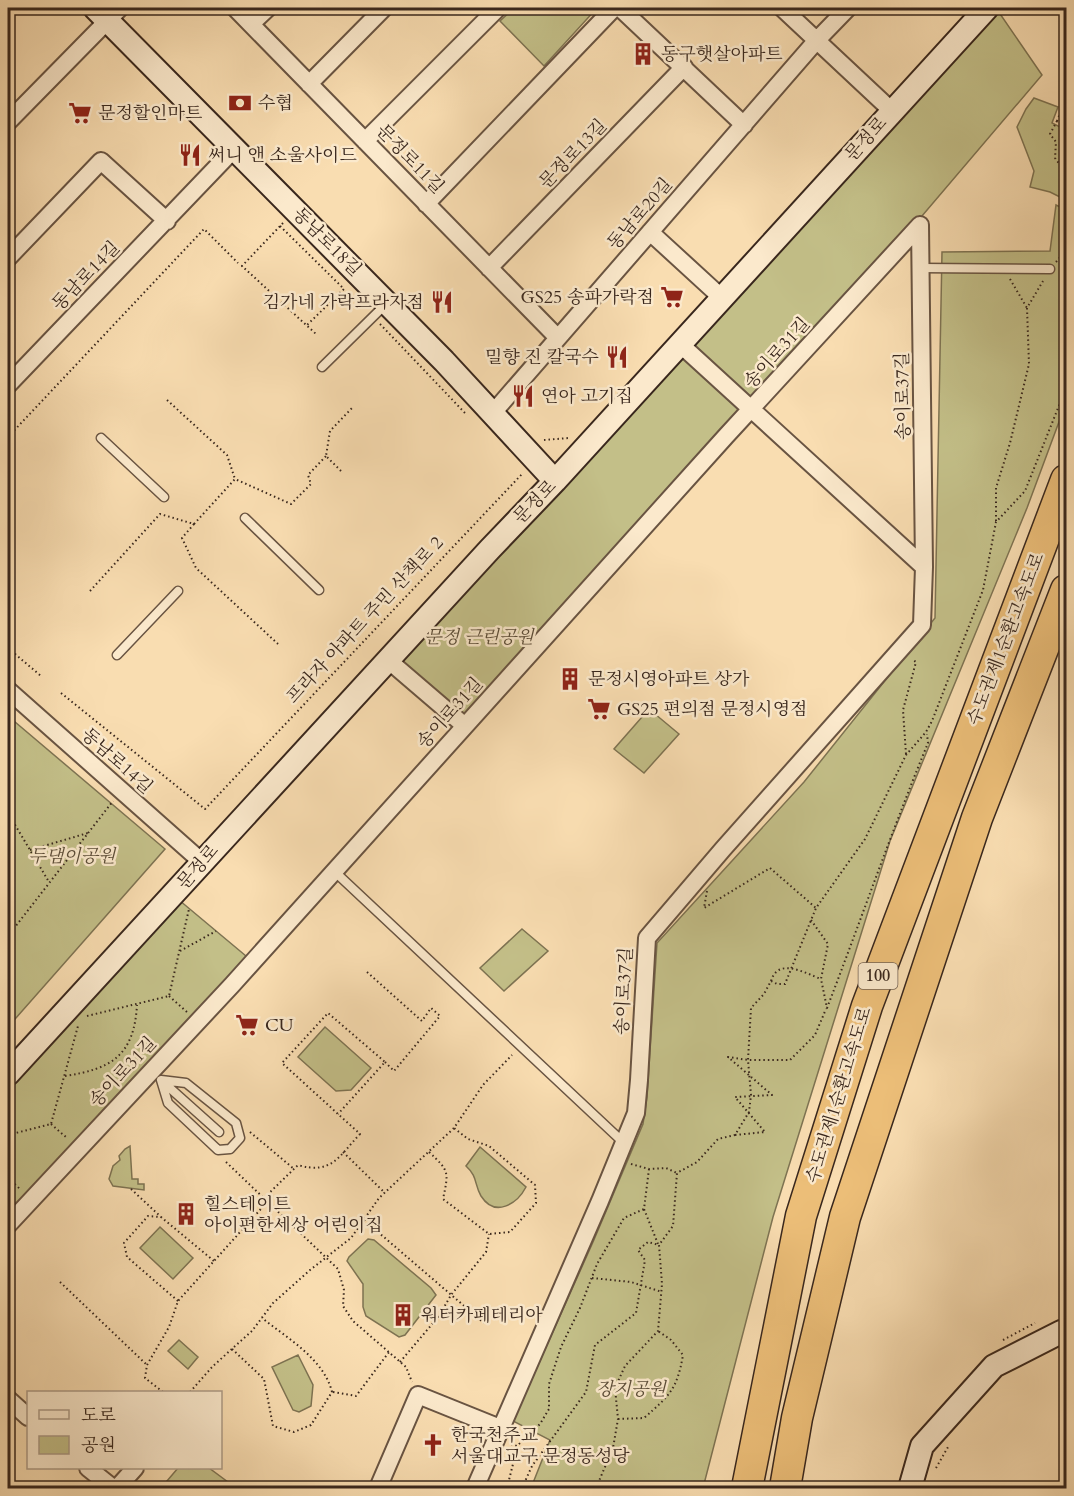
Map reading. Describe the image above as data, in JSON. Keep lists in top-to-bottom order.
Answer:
{
  "streets": {
    "highway": ["수도권제1순환고속도로", "100"],
    "street": [
      "문정로",
      "문정로13길",
      "문정로11길",
      "동남로20길",
      "동남로18길",
      "동남로14길",
      "송이로31길",
      "송이로37길"
    ],
    "path": ["프라자 아파트 주민 산책로 2"]
  },
  "crossings": [
    ["문정로", "동남로18길"],
    ["문정로", "동남로14길"],
    ["문정로13길", "문정로11길"],
    ["문정로11길", "동남로20길"],
    ["동남로20길", "동남로18길"],
    ["동남로18길", "동남로14길"],
    ["송이로31길", "송이로37길"]
  ],
  "parks": ["문정 근린공원", "두댐이공원", "장지공원"],
  "places": {
    "building": [
      "동구햇살아파트",
      "문정시영아파트 상가",
      "힐스테이트 아이편한세상 어린이집",
      "워터카페테리아"
    ],
    "bank": ["수협"],
    "supermarket": [
      "문정할인마트",
      "GS25 송파가락점",
      "GS25 편의점 문정시영점",
      "CU"
    ],
    "restaurant": [
      "써니 앤 소울사이드",
      "김가네 가락프라자점",
      "밀향 진 칼국수",
      "연아 고기집"
    ],
    "church": ["한국천주교 서울대교구 문정동성당"]
  },
  "legend": ["도로", "공원"]
}
